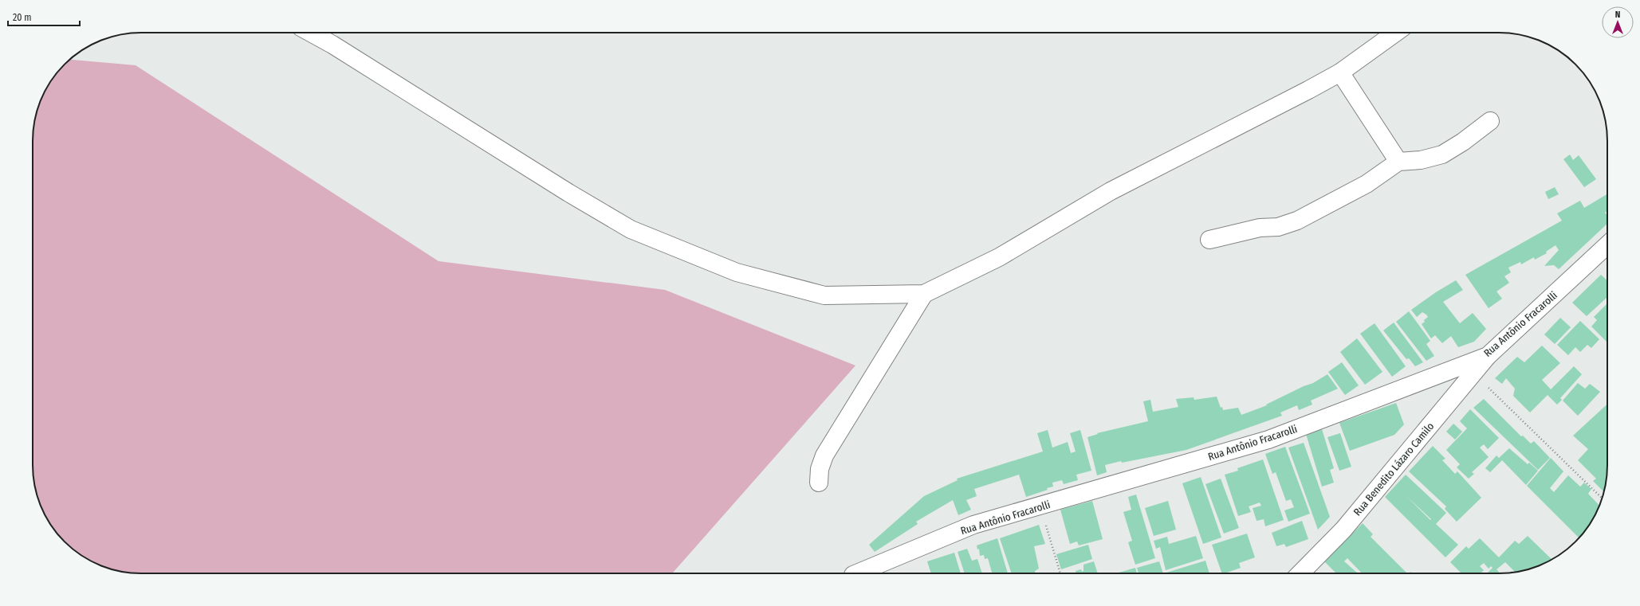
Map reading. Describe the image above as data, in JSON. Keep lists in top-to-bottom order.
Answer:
{
  "streets": {
    "street": ["Rua Antônio Fracarolli", "Rua Benedito Lázaro Camilo"]
  },
  "crossings": [
    ["Rua Antônio Fracarolli", "Rua Benedito Lázaro Camilo"]
  ],
  "scale_bar": "20 m",
  "north": "top"
}
